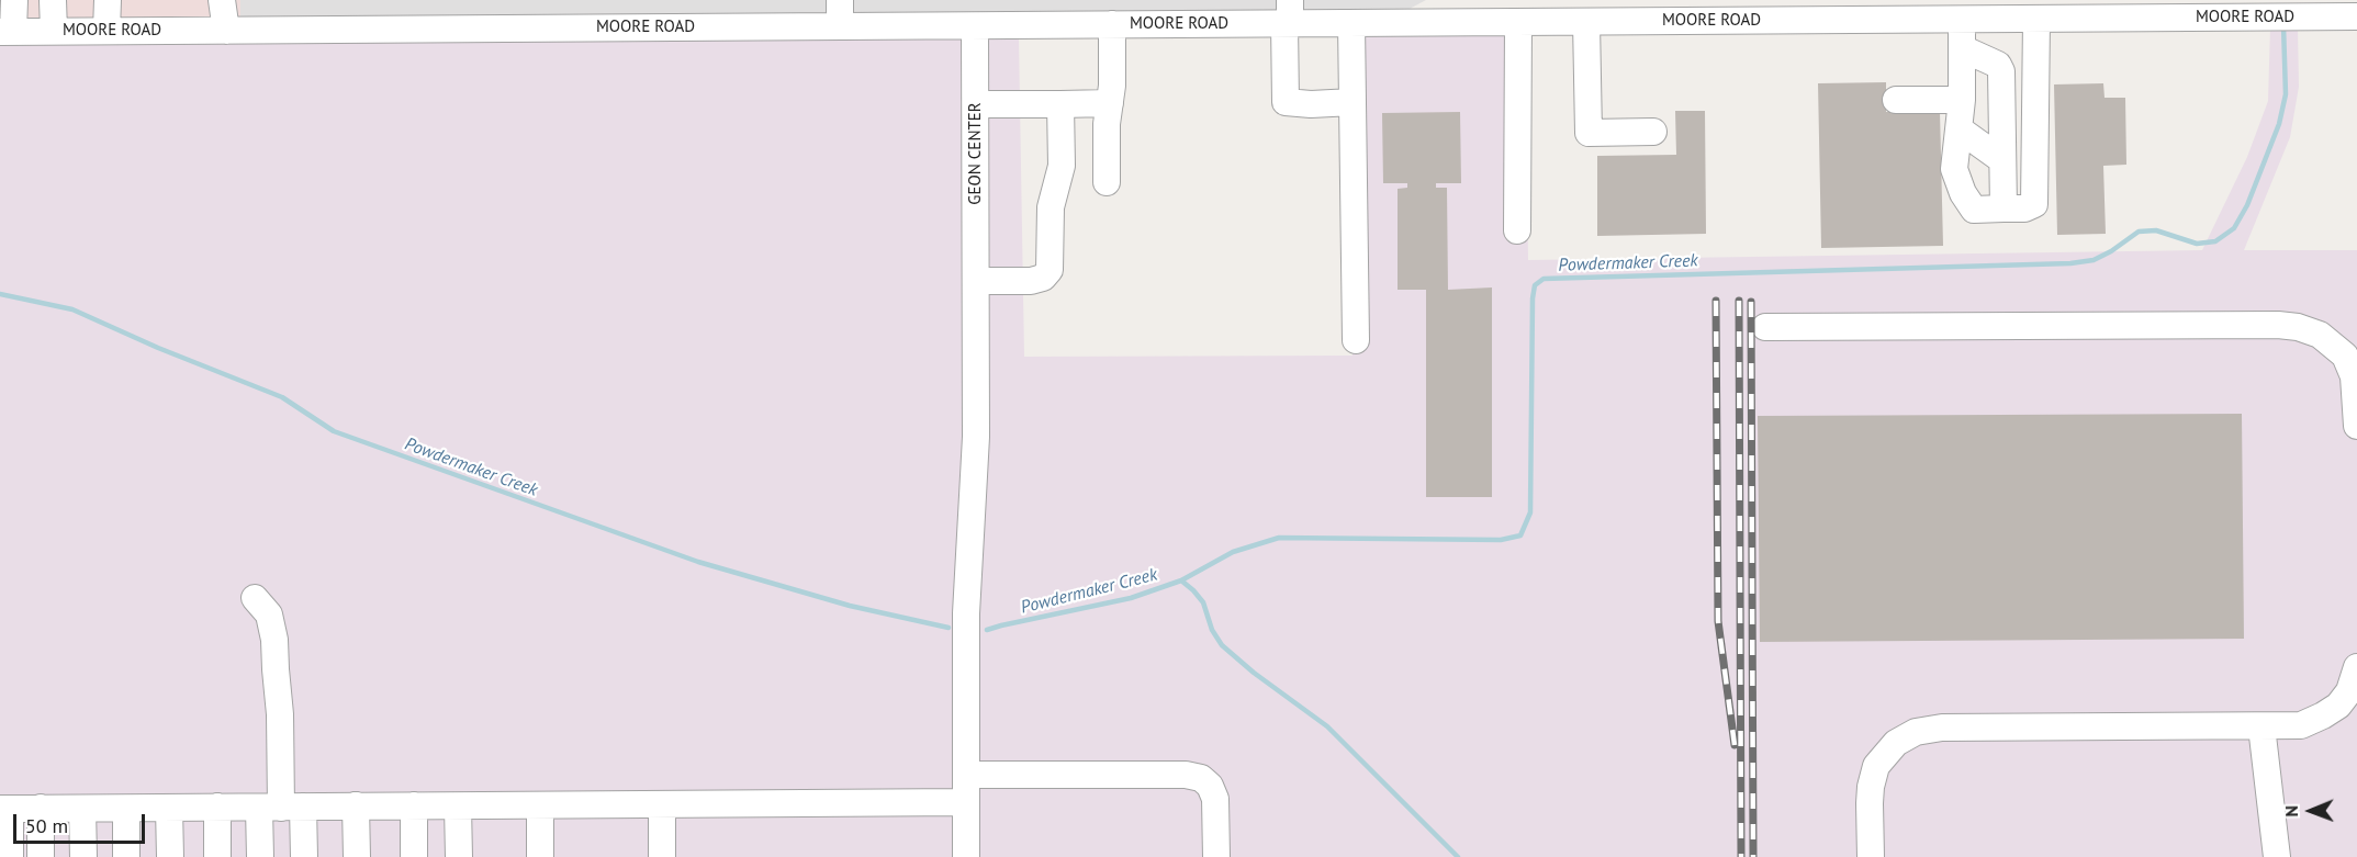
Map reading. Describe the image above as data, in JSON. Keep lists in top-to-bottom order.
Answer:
{
  "streets": {
    "street": ["MOORE ROAD", "GEON CENTER"]
  },
  "crossings": [
    ["MOORE ROAD", "GEON CENTER"]
  ],
  "water": ["Powdermaker Creek"],
  "scale_bar": "50 m",
  "north": "left"
}
